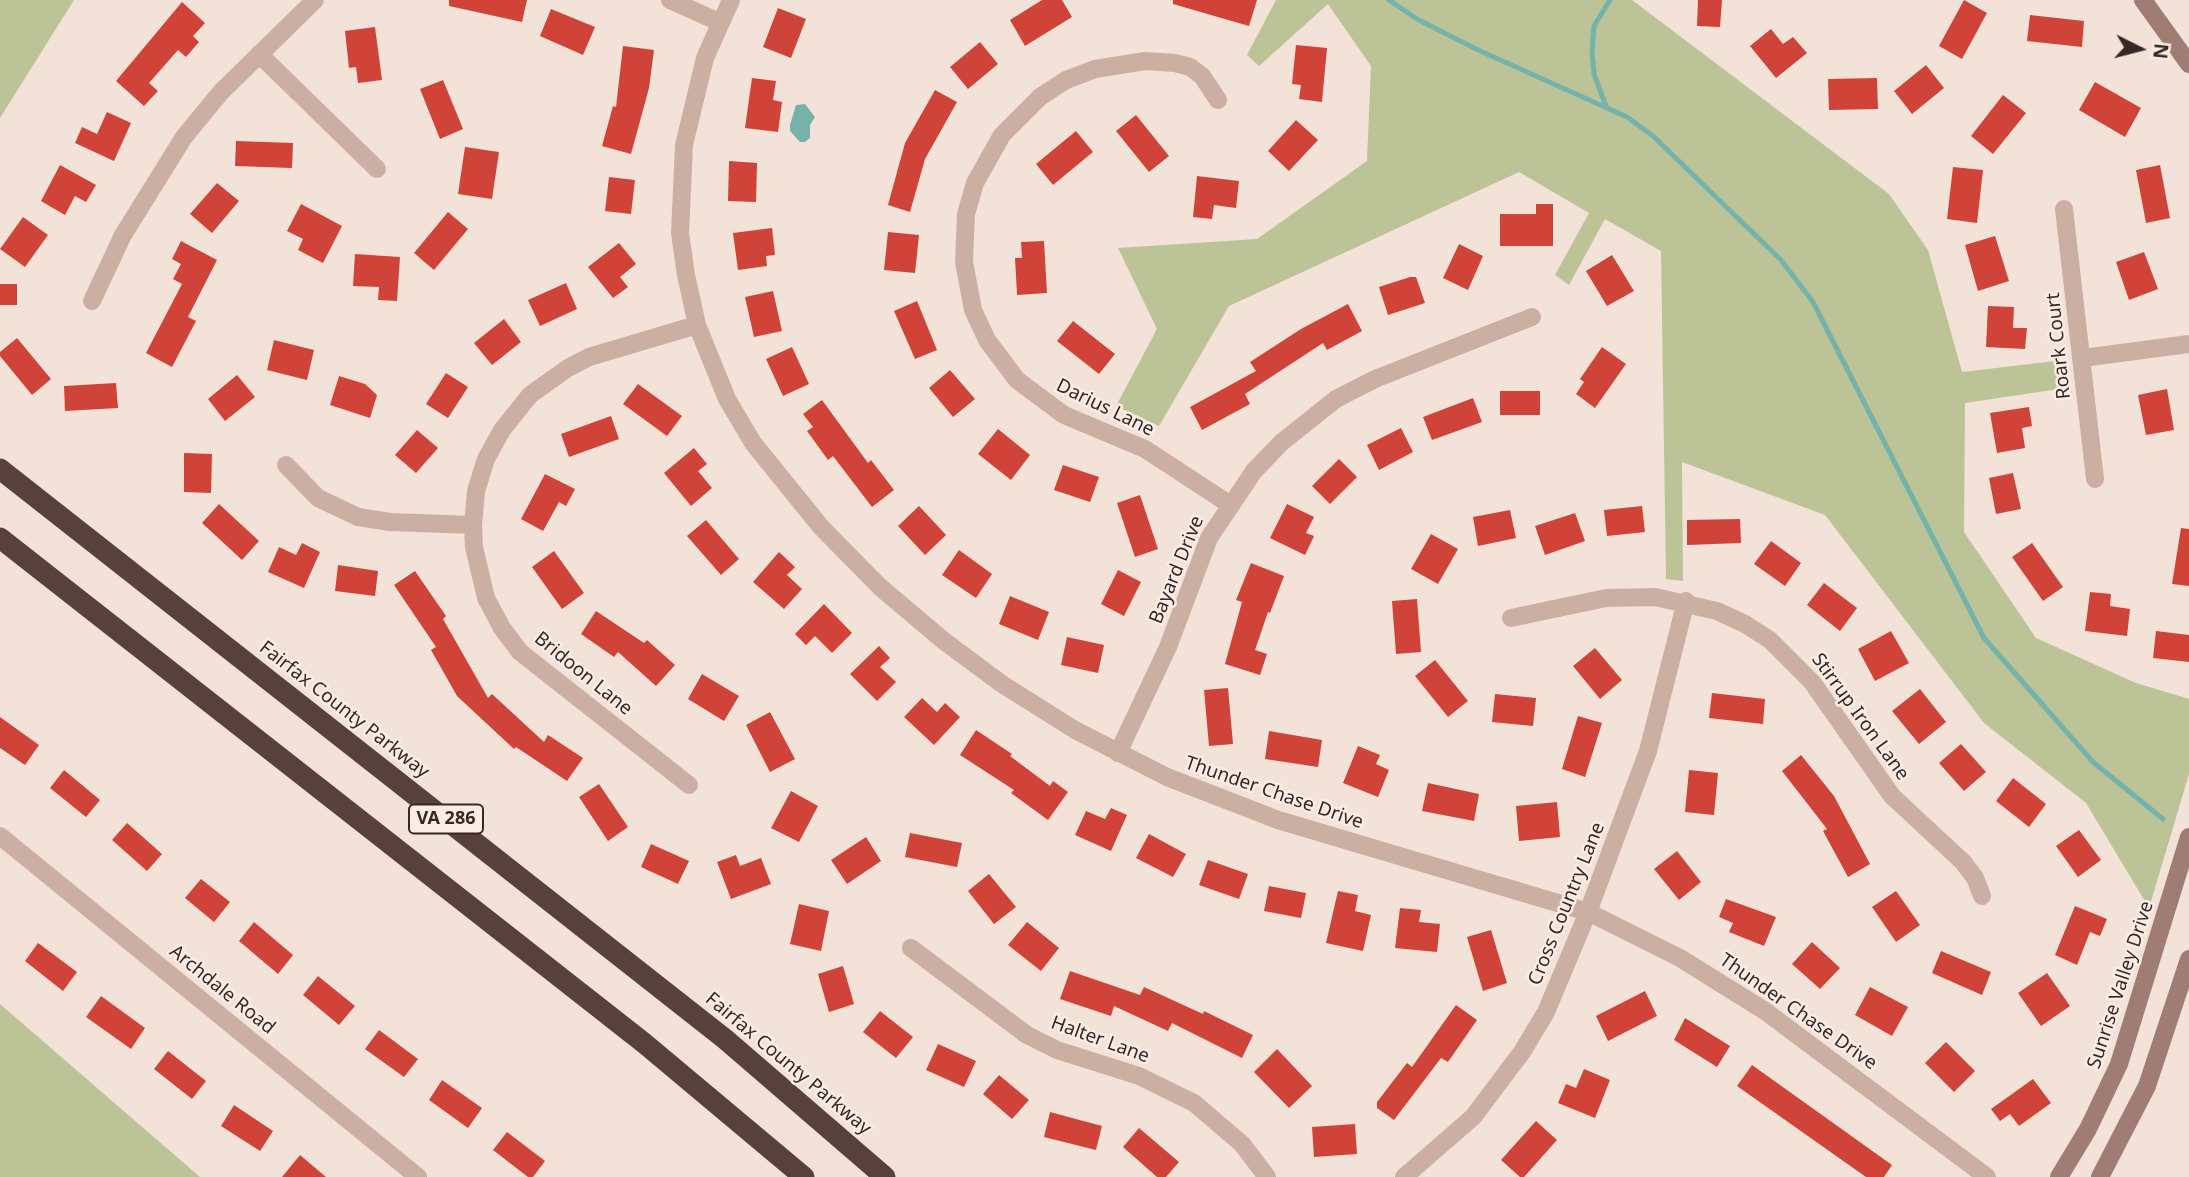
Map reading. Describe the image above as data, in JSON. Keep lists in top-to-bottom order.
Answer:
{
  "streets": {
    "highway": ["Fairfax County Parkway", "VA 286"],
    "main road": ["Sunrise Valley Drive"],
    "street": [
      "Roark Court",
      "Darius Lane",
      "Bayard Drive",
      "Bridoon Lane",
      "Stirrup Iron Lane",
      "Thunder Chase Drive",
      "Cross Country Lane",
      "Archdale Road",
      "Halter Lane"
    ]
  },
  "crossings": [
    ["Darius Lane", "Bayard Drive"],
    ["Bayard Drive", "Thunder Chase Drive"],
    ["Bridoon Lane", "Thunder Chase Drive"],
    ["Stirrup Iron Lane", "Cross Country Lane"],
    ["Thunder Chase Drive", "Cross Country Lane"]
  ],
  "north": "right"
}
